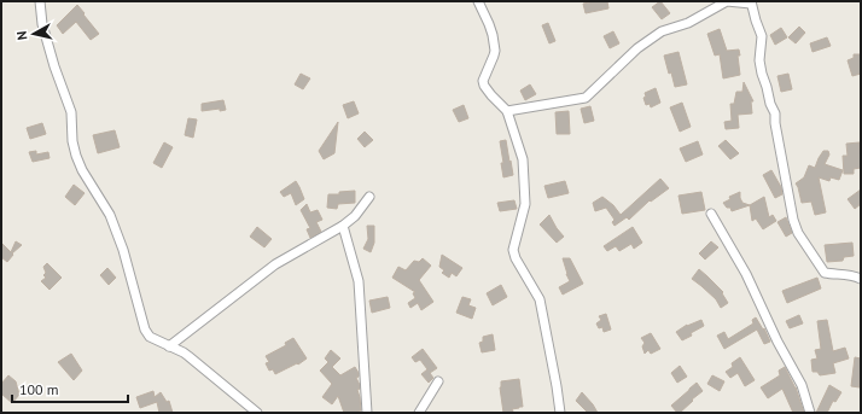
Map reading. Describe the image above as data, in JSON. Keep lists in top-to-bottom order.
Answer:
{
  "scale_bar": "100 m",
  "north": "left"
}
